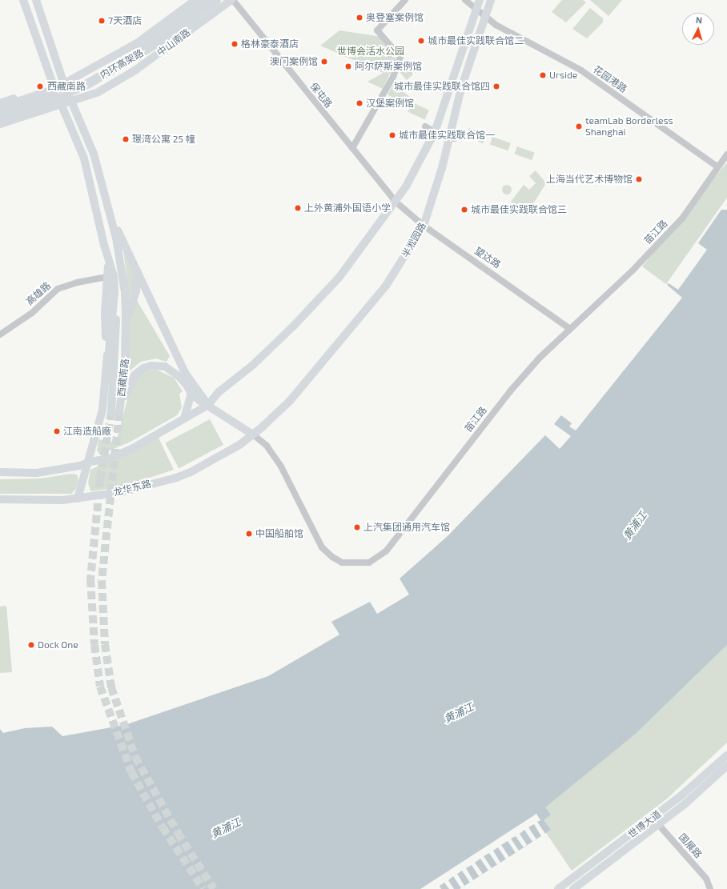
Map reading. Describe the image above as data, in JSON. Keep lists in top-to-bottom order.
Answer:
{
  "streets": {
    "highway": ["内环高架路"],
    "main road": [
      "中山南路",
      "半淞园路",
      "西藏南路",
      "龙华东路",
      "世博大道"
    ],
    "street": [
      "花园港路",
      "保屯路",
      "苗江路",
      "望达路",
      "高雄路",
      "国展路"
    ]
  },
  "crossings": [
    ["中山南路", "保屯路"],
    ["中山南路", "西藏南路"],
    ["花园港路", "苗江路"],
    ["花园港路", "半淞园路"],
    ["保屯路", "望达路"],
    ["苗江路", "半淞园路"],
    ["苗江路", "望达路"],
    ["苗江路", "西藏南路"],
    ["苗江路", "龙华东路"],
    ["半淞园路", "望达路"],
    ["半淞园路", "西藏南路"],
    ["半淞园路", "龙华东路"],
    ["高雄路", "西藏南路"],
    ["西藏南路", "龙华东路"],
    ["世博大道", "国展路"]
  ],
  "water": ["黄浦江"],
  "parks": ["世博会活水公园"],
  "places": [
    "奥登塞案例馆",
    "7天酒店",
    "城市最佳实践联合馆二",
    "格林豪泰酒店",
    "澳门案例馆",
    "阿尔萨斯案例馆",
    "Urside",
    "西藏南路",
    "城市最佳实践联合馆四",
    "汉堡案例馆",
    "teamLab Borderless Shanghai",
    "城市最佳实践联合馆一",
    "璟湾公寓 25 幢",
    "上海当代艺术博物馆",
    "上外黄浦外国语小学",
    "城市最佳实践联合馆三",
    "江南造船廠",
    "上汽集团通用汽车馆",
    "中国船舶馆",
    "Dock One"
  ],
  "north": "top"
}
